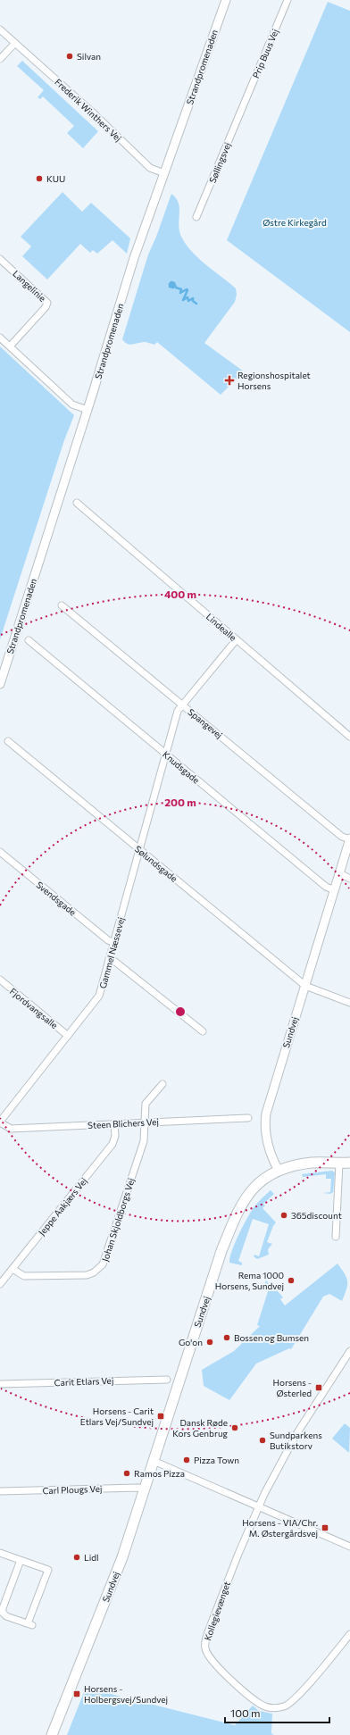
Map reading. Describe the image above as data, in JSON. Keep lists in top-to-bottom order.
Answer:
{
  "streets": {
    "main road": ["Sundvej"],
    "street": [
      "Prip Buus Vej",
      "Strandpromenaden",
      "Frederik Winthers Vej",
      "Søllingsvej",
      "Langelinie",
      "Lindealle",
      "Spangevej",
      "Knudsgade",
      "Sølundsgade",
      "Svendsgade",
      "Gammel Næssevej",
      "Fjordvangsalle",
      "Steen Blichers Vej",
      "Jeppe Aakjærs Vej",
      "Johan Skjoldborgs Vej",
      "Carit Etlars Vej",
      "Carl Plougs Vej",
      "Kollegievænget"
    ]
  },
  "crossings": [
    ["Prip Buus Vej", "Søllingsvej"],
    ["Strandpromenaden", "Frederik Winthers Vej"],
    ["Lindealle", "Gammel Næssevej"],
    ["Spangevej", "Gammel Næssevej"],
    ["Spangevej", "Sundvej"],
    ["Knudsgade", "Gammel Næssevej"],
    ["Knudsgade", "Sundvej"],
    ["Sølundsgade", "Gammel Næssevej"],
    ["Sølundsgade", "Sundvej"],
    ["Svendsgade", "Gammel Næssevej"],
    ["Gammel Næssevej", "Fjordvangsalle"],
    ["Gammel Næssevej", "Steen Blichers Vej"],
    ["Sundvej", "Carl Plougs Vej"],
    ["Steen Blichers Vej", "Jeppe Aakjærs Vej"],
    ["Steen Blichers Vej", "Johan Skjoldborgs Vej"],
    ["Jeppe Aakjærs Vej", "Johan Skjoldborgs Vej"]
  ],
  "parks": ["Østre Kirkegård"],
  "places": {
    "other": [
      "Silvan",
      "KUU",
      "365discount",
      "Rema 1000 Horsens, Sundvej",
      "Bossen og Bumsen",
      "Go'on",
      "Dansk Røde Kors Genbrug",
      "Sundparkens Butikstorv",
      "Pizza Town",
      "Ramos Pizza",
      "Lidl"
    ],
    "health": ["Regionshospitalet Horsens"],
    "transit": [
      "Horsens - Østerled",
      "Horsens - Carit Etlars Vej/Sundvej",
      "Horsens - VIA/Chr. M. Østergårdsvej",
      "Horsens - Holbergsvej/Sundvej"
    ]
  },
  "scale_bar": "100 m",
  "rings": ["400 m", "200 m"]
}
